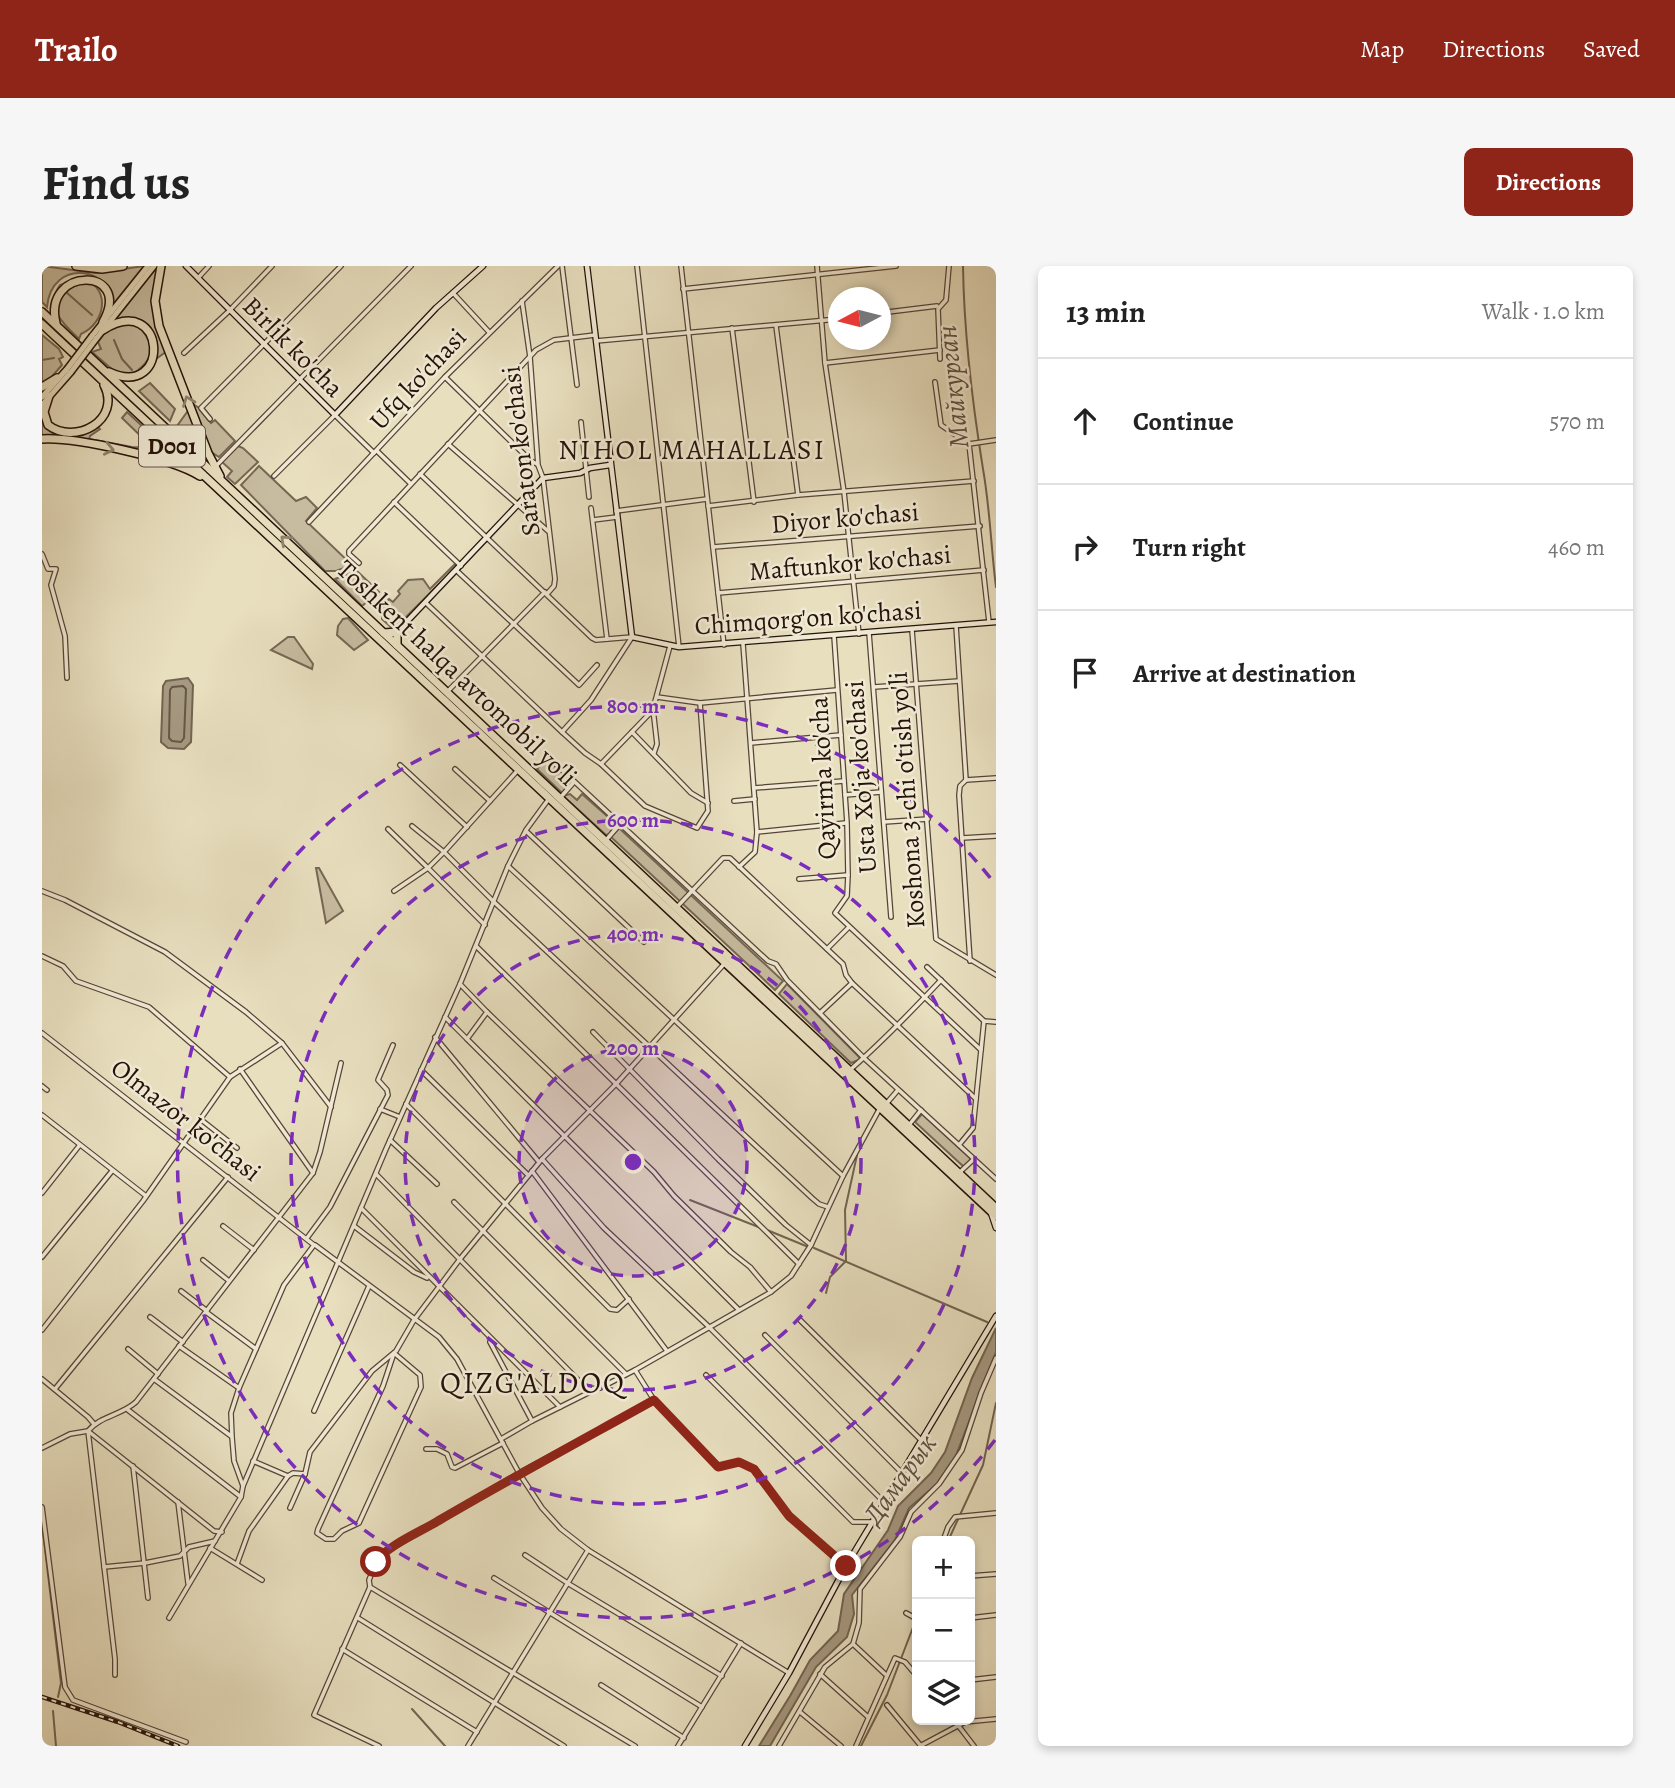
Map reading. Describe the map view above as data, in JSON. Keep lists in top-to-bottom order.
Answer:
{
  "streets": {
    "highway": ["D001", "Toshkent halqa avtomobil yo'li"],
    "street": [
      "Birlik ko'cha",
      "Ufq ko'chasi",
      "Saraton ko'chasi",
      "Diyor ko'chasi",
      "Maftunkor ko'chasi",
      "Chimqorg'on ko'chasi",
      "Usta Xo'ja ko'chasi",
      "Qayirma ko'cha",
      "Koshona 3-chi o'tish yo'li",
      "Olmazor ko'chasi"
    ]
  },
  "crossings": [
    ["Birlik ko'cha", "Ufq ko'chasi"],
    ["Ufq ko'chasi", "Saraton ko'chasi"],
    ["Chimqorg'on ko'chasi", "Usta Xo'ja ko'chasi"],
    ["Chimqorg'on ko'chasi", "Qayirma ko'cha"],
    ["Chimqorg'on ko'chasi", "Koshona 3-chi o'tish yo'li"]
  ],
  "districts": ["NIHOL MAHALLASI", "QIZG'ALDOQ"],
  "water": ["Майкурган", "Дамарык"],
  "north": "left",
  "page": {
    "header": "Trailo",
    "nav": ["Map", "Directions", "Saved"],
    "buttons": "Directions",
    "title": "Find us",
    "heading": ["13 min", "Walk · 1.0 km"],
    "list": [
      ["Continue", "570 m"],
      ["Turn right", "460 m"],
      "Arrive at destination"
    ],
    "map_buttons": ["+", "−"]
  },
  "rings": [
    "800 m",
    "600 m",
    "400 m",
    "200 m"
  ]
}
